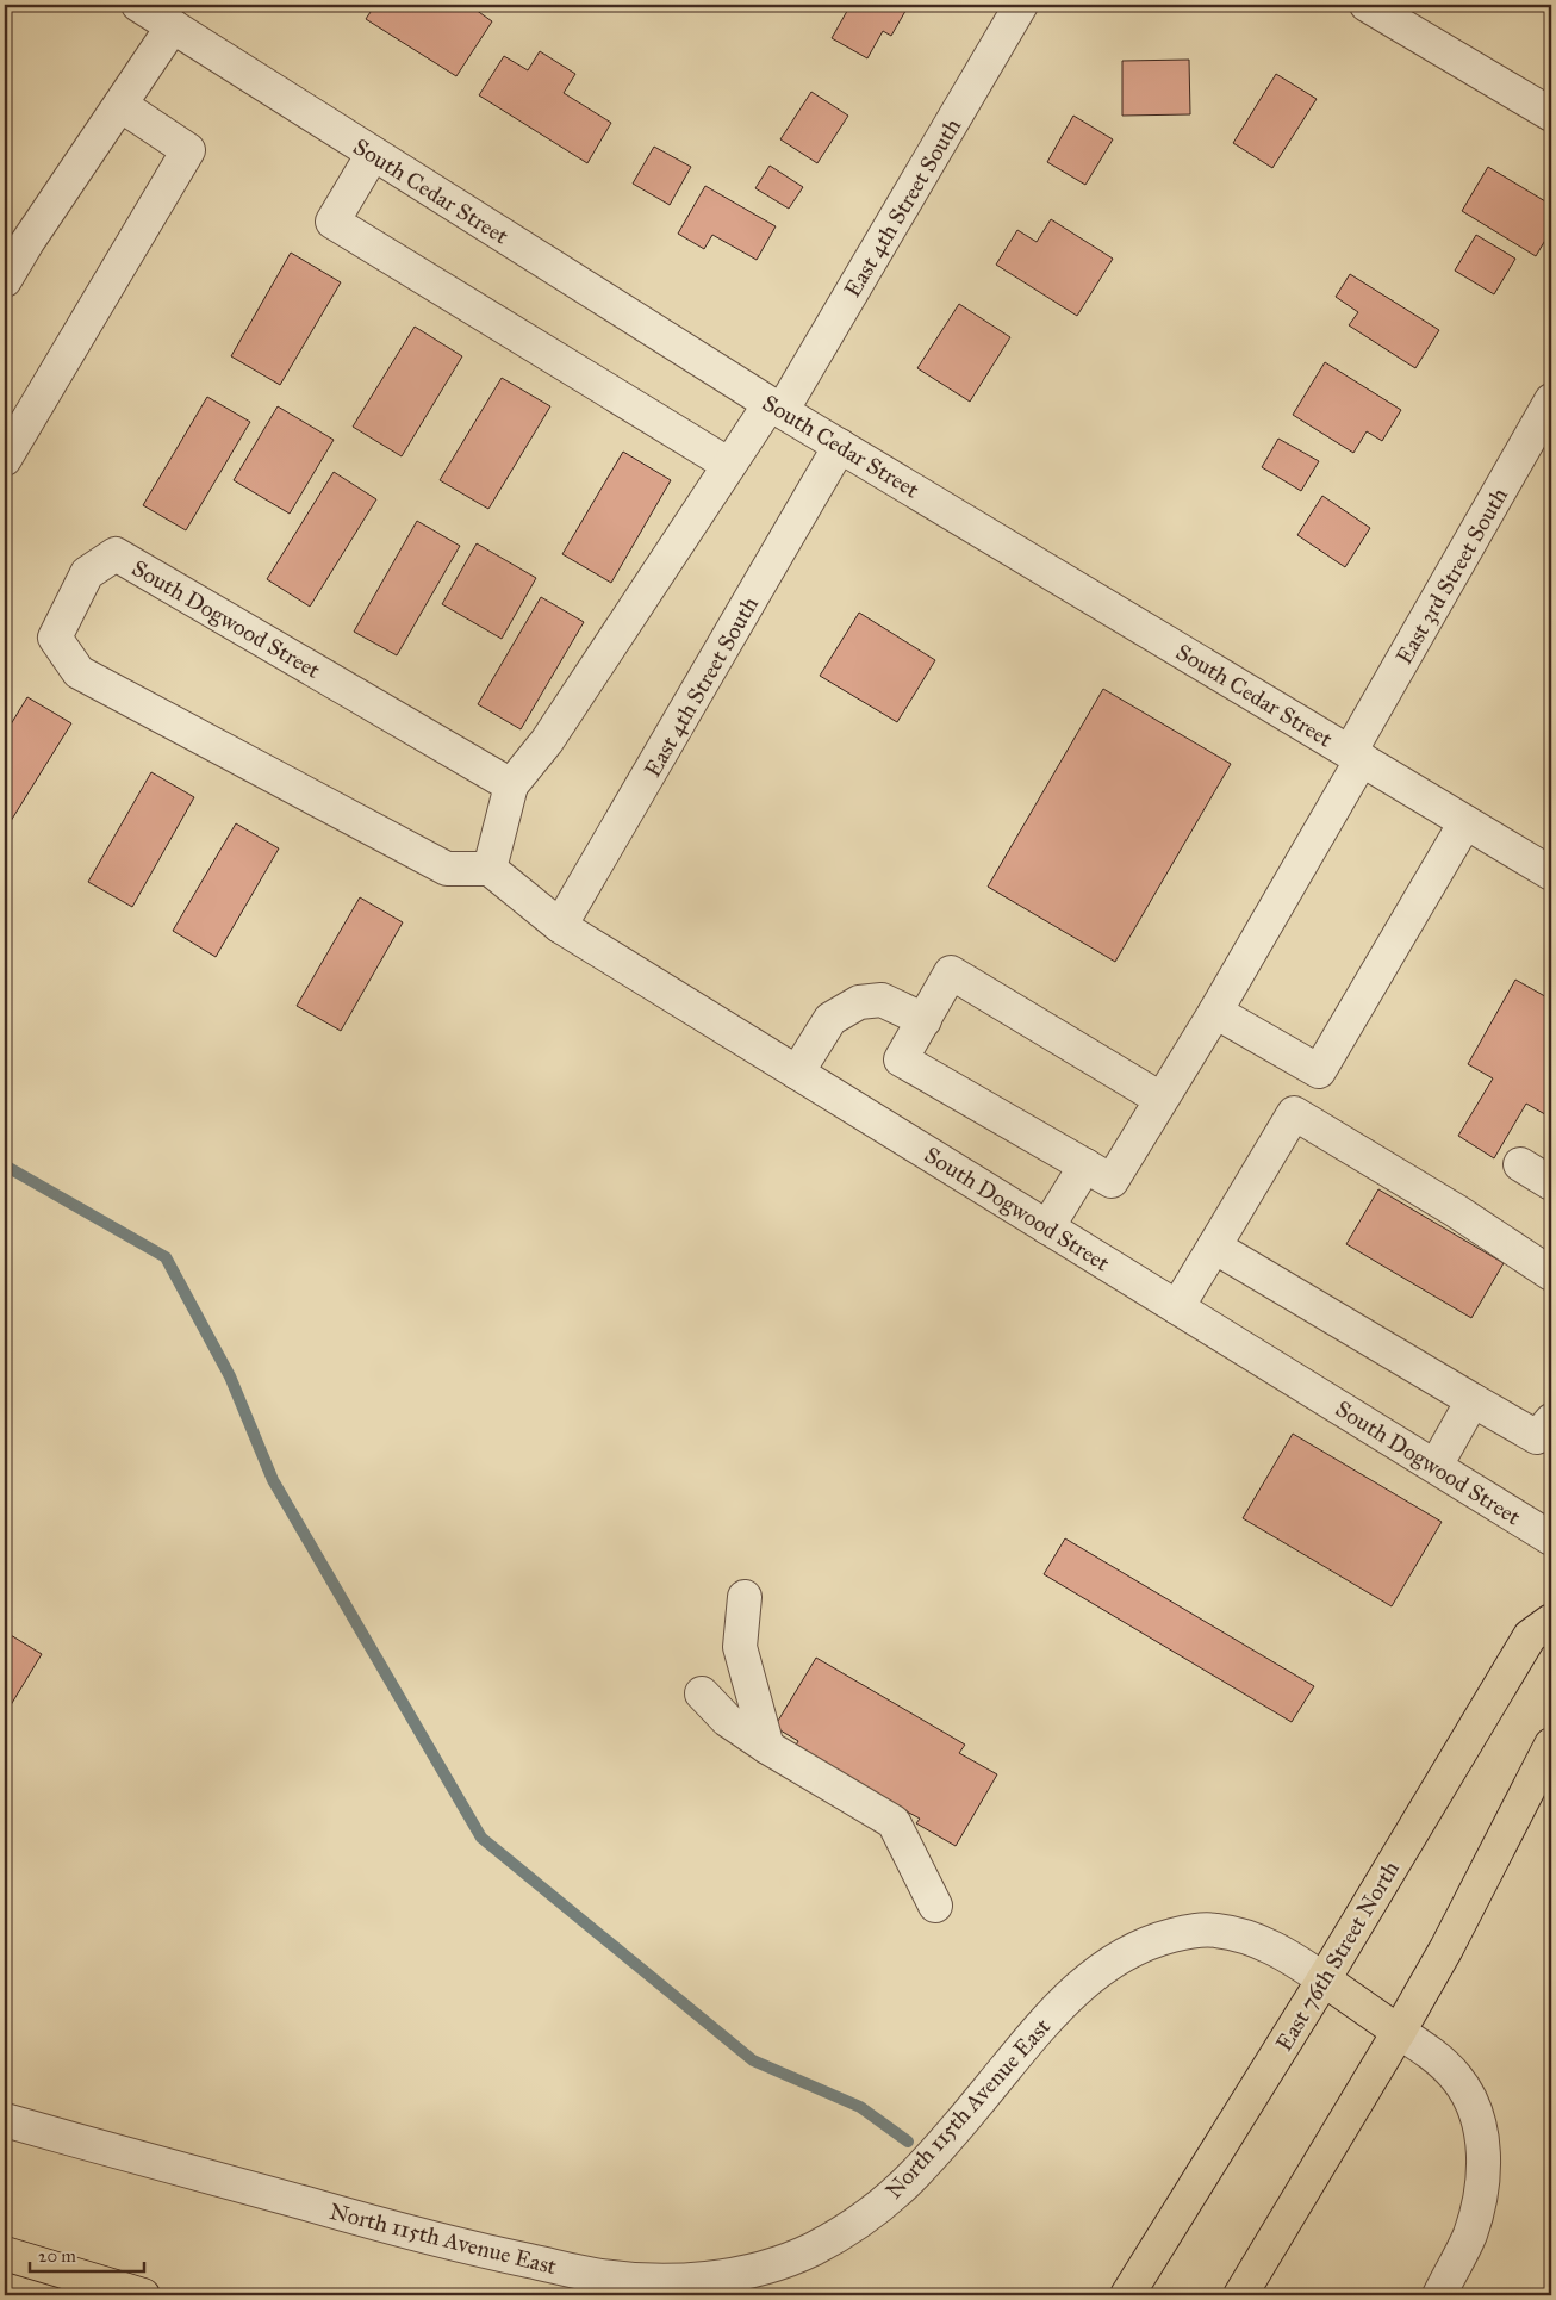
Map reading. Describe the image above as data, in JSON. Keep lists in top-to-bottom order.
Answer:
{
  "streets": {
    "main road": ["East 76th Street North"],
    "street": [
      "South Cedar Street",
      "East 4th Street South",
      "East 3rd Street South",
      "South Dogwood Street",
      "North 115th Avenue East"
    ]
  },
  "crossings": [
    ["South Cedar Street", "East 4th Street South"],
    ["South Cedar Street", "East 3rd Street South"],
    ["East 4th Street South", "South Dogwood Street"],
    ["East 76th Street North", "North 115th Avenue East"]
  ],
  "scale_bar": "20 m"
}
